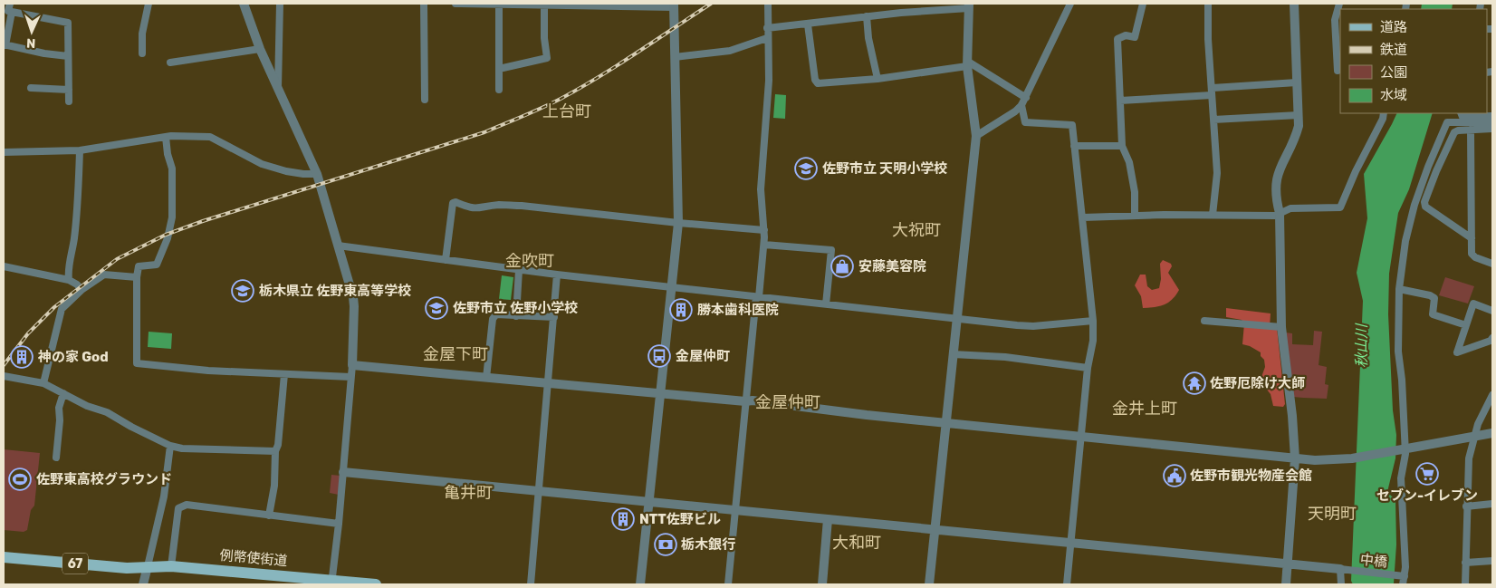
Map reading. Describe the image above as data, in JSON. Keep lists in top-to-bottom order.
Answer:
{
  "streets": {
    "main road": ["例幣使街道", "67"],
    "street": ["中橋"]
  },
  "crossings": [
    ["例幣使街道", "67"]
  ],
  "districts": [
    "上台町",
    "大祝町",
    "金吹町",
    "金屋下町",
    "金屋仲町",
    "金井上町",
    "亀井町",
    "天明町",
    "大和町"
  ],
  "water": ["秋山川"],
  "places": {
    "school or university": ["佐野市立 天明小学校", "栃木県立 佐野東高等学校", "佐野市立 佐野小学校"],
    "shop": ["安藤美容院"],
    "building": ["勝本歯科医院", "神の家 God", "NTT佐野ビル"],
    "bus stop": ["金屋仲町"],
    "temple": ["佐野厄除け大師"],
    "supermarket": ["セブン-イレブン"],
    "public building": ["佐野市観光物産会館"],
    "sports": ["佐野東高校グラウンド"],
    "bank": ["栃木銀行"]
  },
  "legend": [
    "道路",
    "鉄道",
    "公園",
    "水域"
  ],
  "north": "bottom"
}
